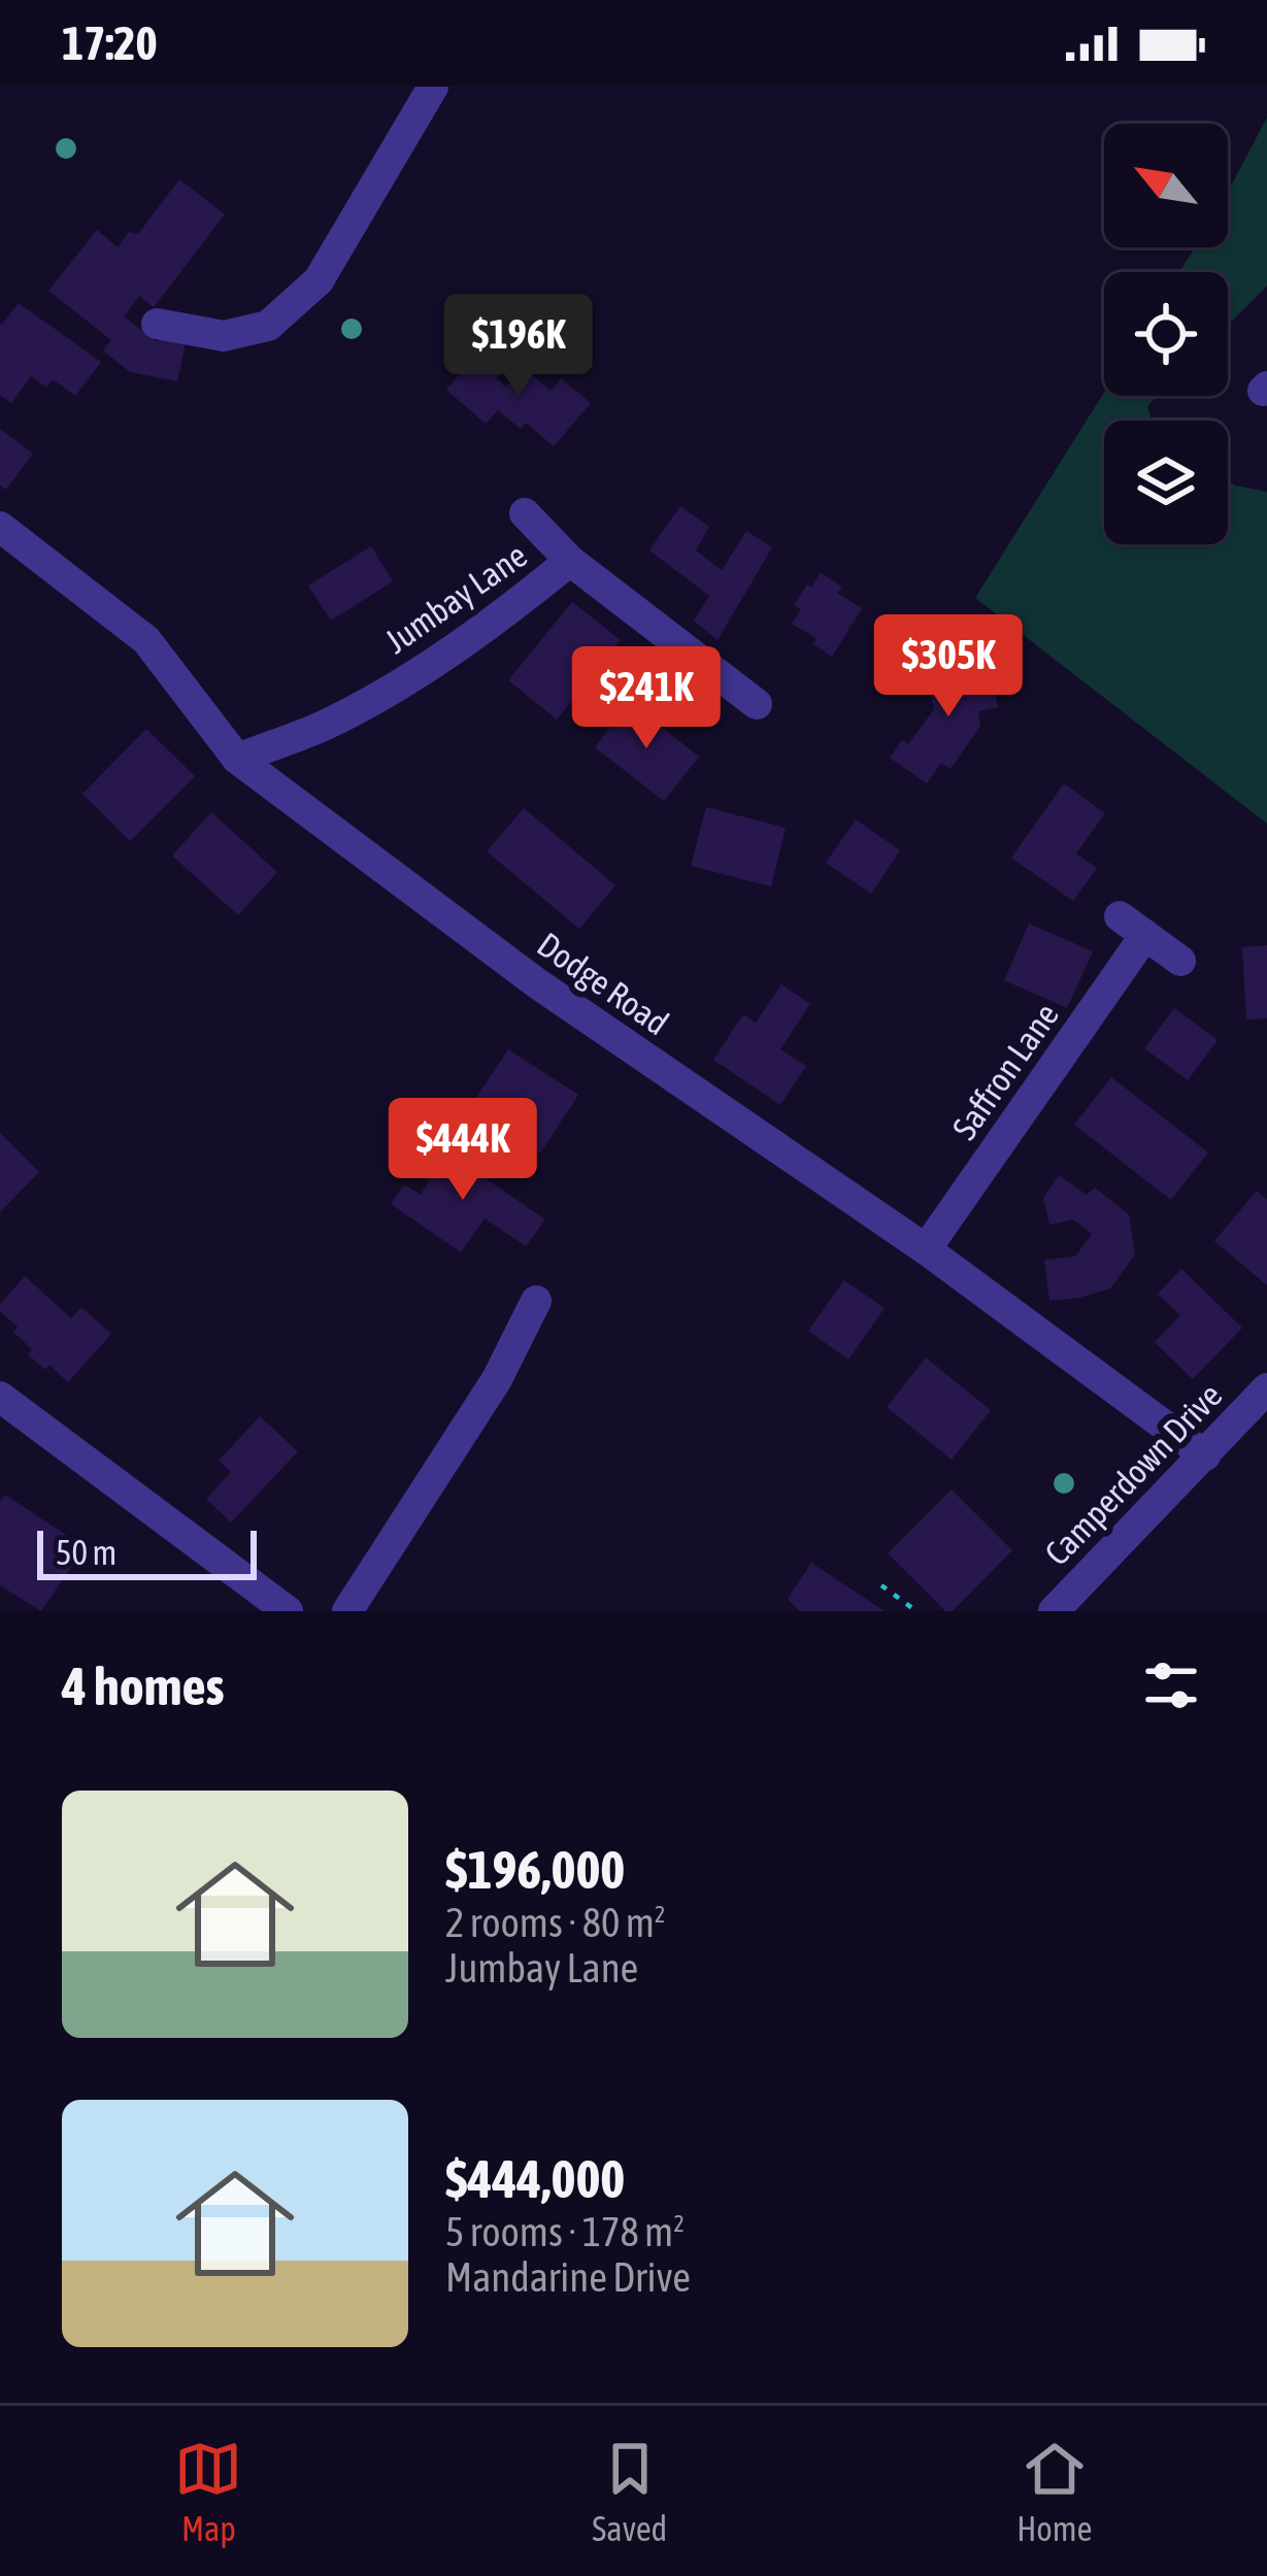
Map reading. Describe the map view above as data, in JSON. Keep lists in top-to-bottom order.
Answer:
{
  "streets": {
    "street": [
      "Jumbay Lane",
      "Dodge Road",
      "Saffron Lane",
      "Camperdown Drive"
    ]
  },
  "crossings": [
    ["Jumbay Lane", "Dodge Road"],
    ["Dodge Road", "Saffron Lane"],
    ["Dodge Road", "Camperdown Drive"]
  ],
  "scale_bar": "50 m",
  "north": "top left",
  "page": {
    "status": "17:20",
    "price": [
      "$196K",
      "$305K",
      "$241K",
      "$444K"
    ],
    "scale": "50 m",
    "heading": "4 homes",
    "list": [
      {
        "name": "$196,000",
        "note": "2 rooms · 80 m² · Jumbay Lane"
      },
      {
        "name": "$444,000",
        "note": "5 rooms · 178 m² · Mandarine Drive"
      }
    ],
    "tabs": ["Map", "Saved", "Home"]
  }
}
